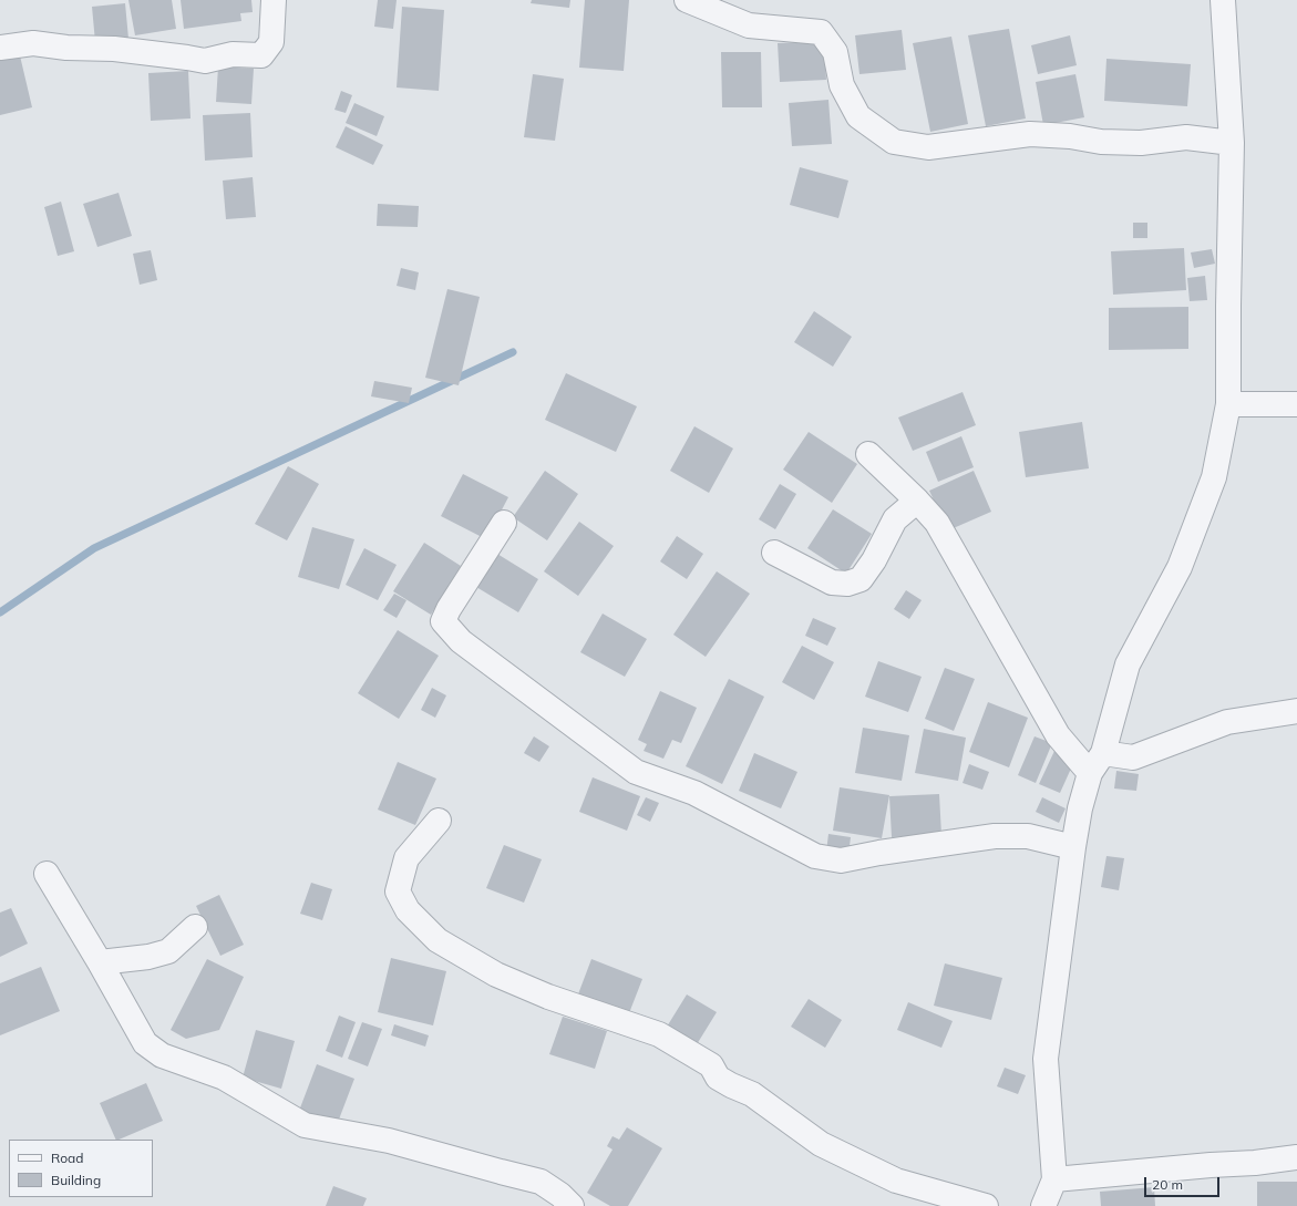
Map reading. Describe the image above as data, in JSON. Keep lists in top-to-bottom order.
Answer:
{
  "legend": ["Road", "Building"],
  "scale_bar": "20 m"
}
